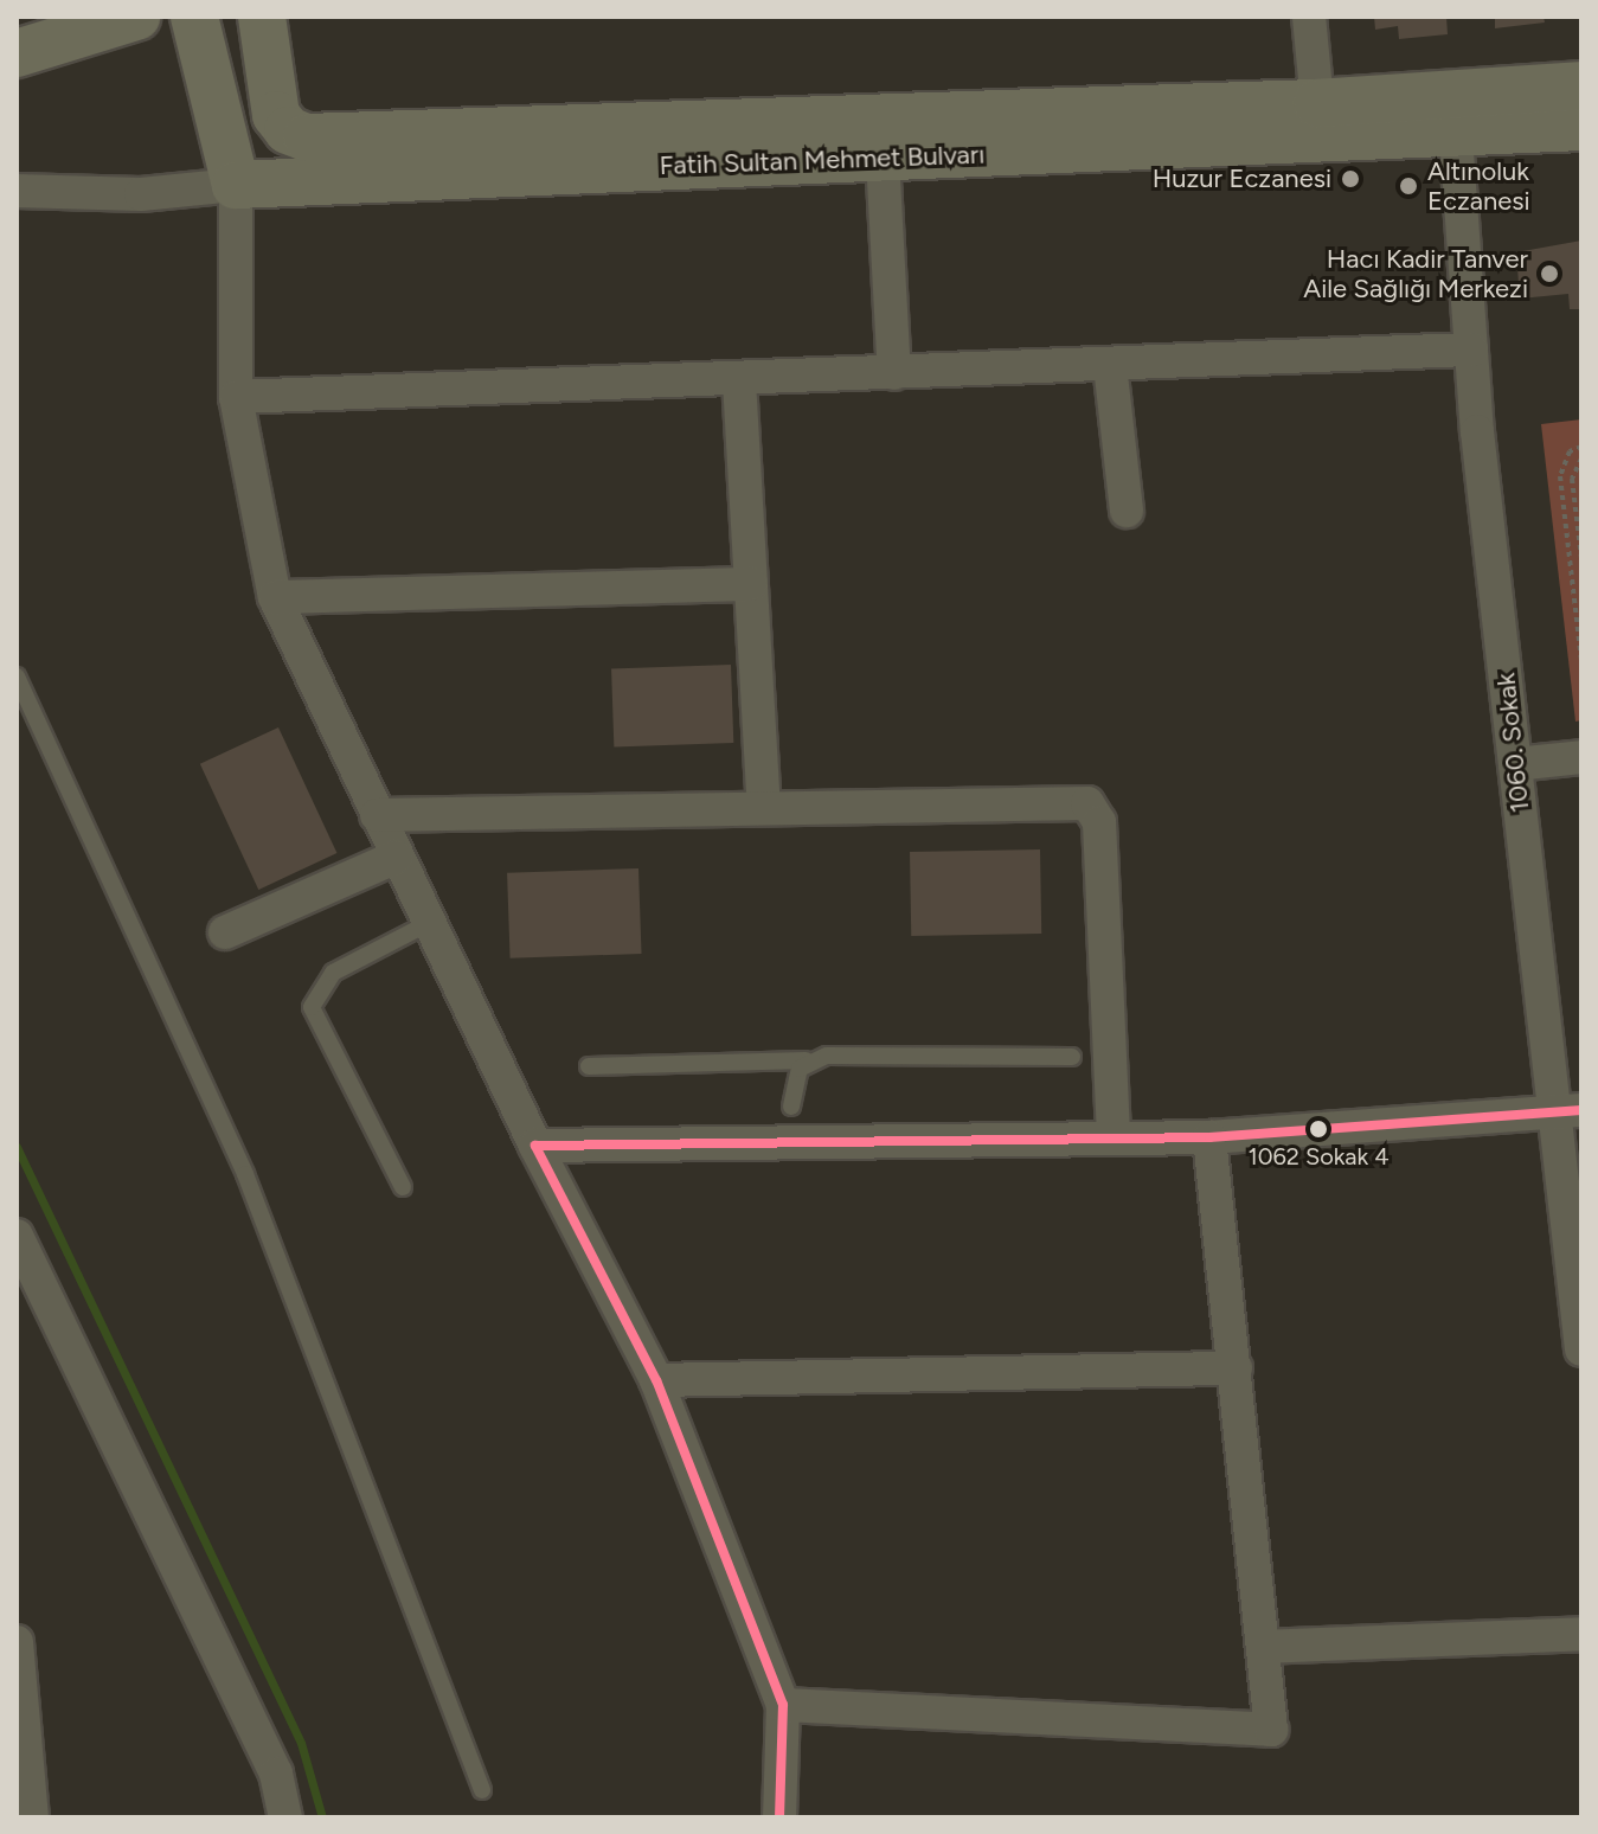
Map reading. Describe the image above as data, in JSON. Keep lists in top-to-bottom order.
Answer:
{
  "streets": {
    "main road": ["Fatih Sultan Mehmet Bulvarı"],
    "street": ["1060. Sokak"]
  },
  "crossings": [
    ["Fatih Sultan Mehmet Bulvarı", "1060. Sokak"]
  ],
  "places": [
    "Huzur Eczanesi",
    "Altınoluk Eczanesi",
    "Hacı Kadir Tanver Aile Sağlığı Merkezi",
    "1062 Sokak 4"
  ]
}
